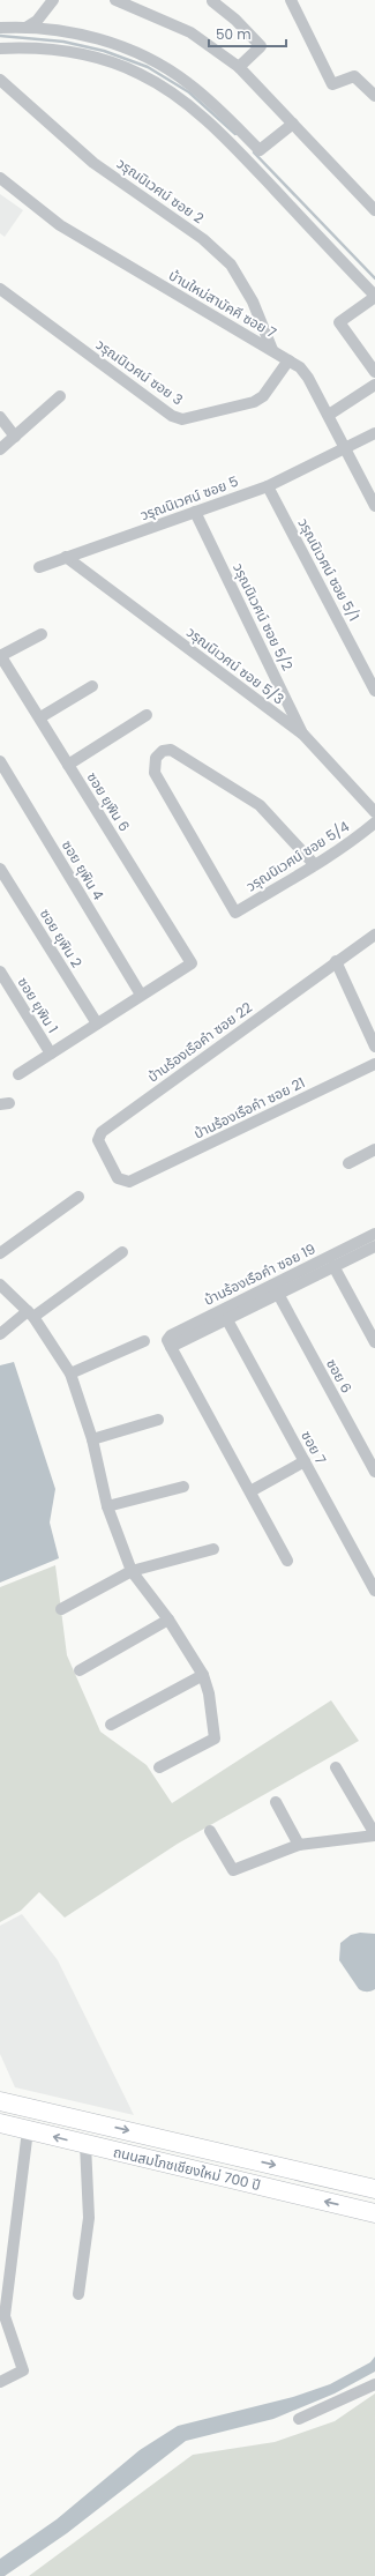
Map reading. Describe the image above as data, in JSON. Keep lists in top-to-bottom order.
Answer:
{
  "streets": {
    "main road": ["ถนนสมโภชเชียงใหม่ 700 ปี"],
    "street": [
      "วรุณนิเวศน์ ซอย 2",
      "บ้านใหม่สามัคคี ซอย 7",
      "วรุณนิเวศน์ ซอย 3",
      "วรุณนิเวศน์ ซอย 5",
      "วรุณนิเวศน์ ซอย 5/1",
      "วรุณนิเวศน์ ซอย 5/2",
      "วรุณนิเวศน์ ซอย 5/3",
      "ซอย ยุพิน 6",
      "วรุณนิเวศน์ ซอย 5/4",
      "ซอย ยุพิน 4",
      "ซอย ยุพิน 2",
      "ซอย ยุพิน 1",
      "บ้านร้องเรือคำ ซอย 22",
      "บ้านร้องเรือคำ ซอย 21",
      "บ้านร้องเรือคำ ซอย 19",
      "ซอย 6",
      "ซอย 7"
    ]
  },
  "crossings": [
    ["วรุณนิเวศน์ ซอย 2", "บ้านใหม่สามัคคี ซอย 7"],
    ["บ้านใหม่สามัคคี ซอย 7", "วรุณนิเวศน์ ซอย 3"],
    ["บ้านใหม่สามัคคี ซอย 7", "วรุณนิเวศน์ ซอย 5"],
    ["วรุณนิเวศน์ ซอย 5", "วรุณนิเวศน์ ซอย 5/1"],
    ["วรุณนิเวศน์ ซอย 5", "วรุณนิเวศน์ ซอย 5/2"],
    ["วรุณนิเวศน์ ซอย 5", "วรุณนิเวศน์ ซอย 5/3"],
    ["วรุณนิเวศน์ ซอย 5/2", "วรุณนิเวศน์ ซอย 5/3"],
    ["ซอย ยุพิน 6", "ซอย ยุพิน 4"],
    ["บ้านร้องเรือคำ ซอย 22", "บ้านร้องเรือคำ ซอย 21"]
  ],
  "scale_bar": "50 m"
}
